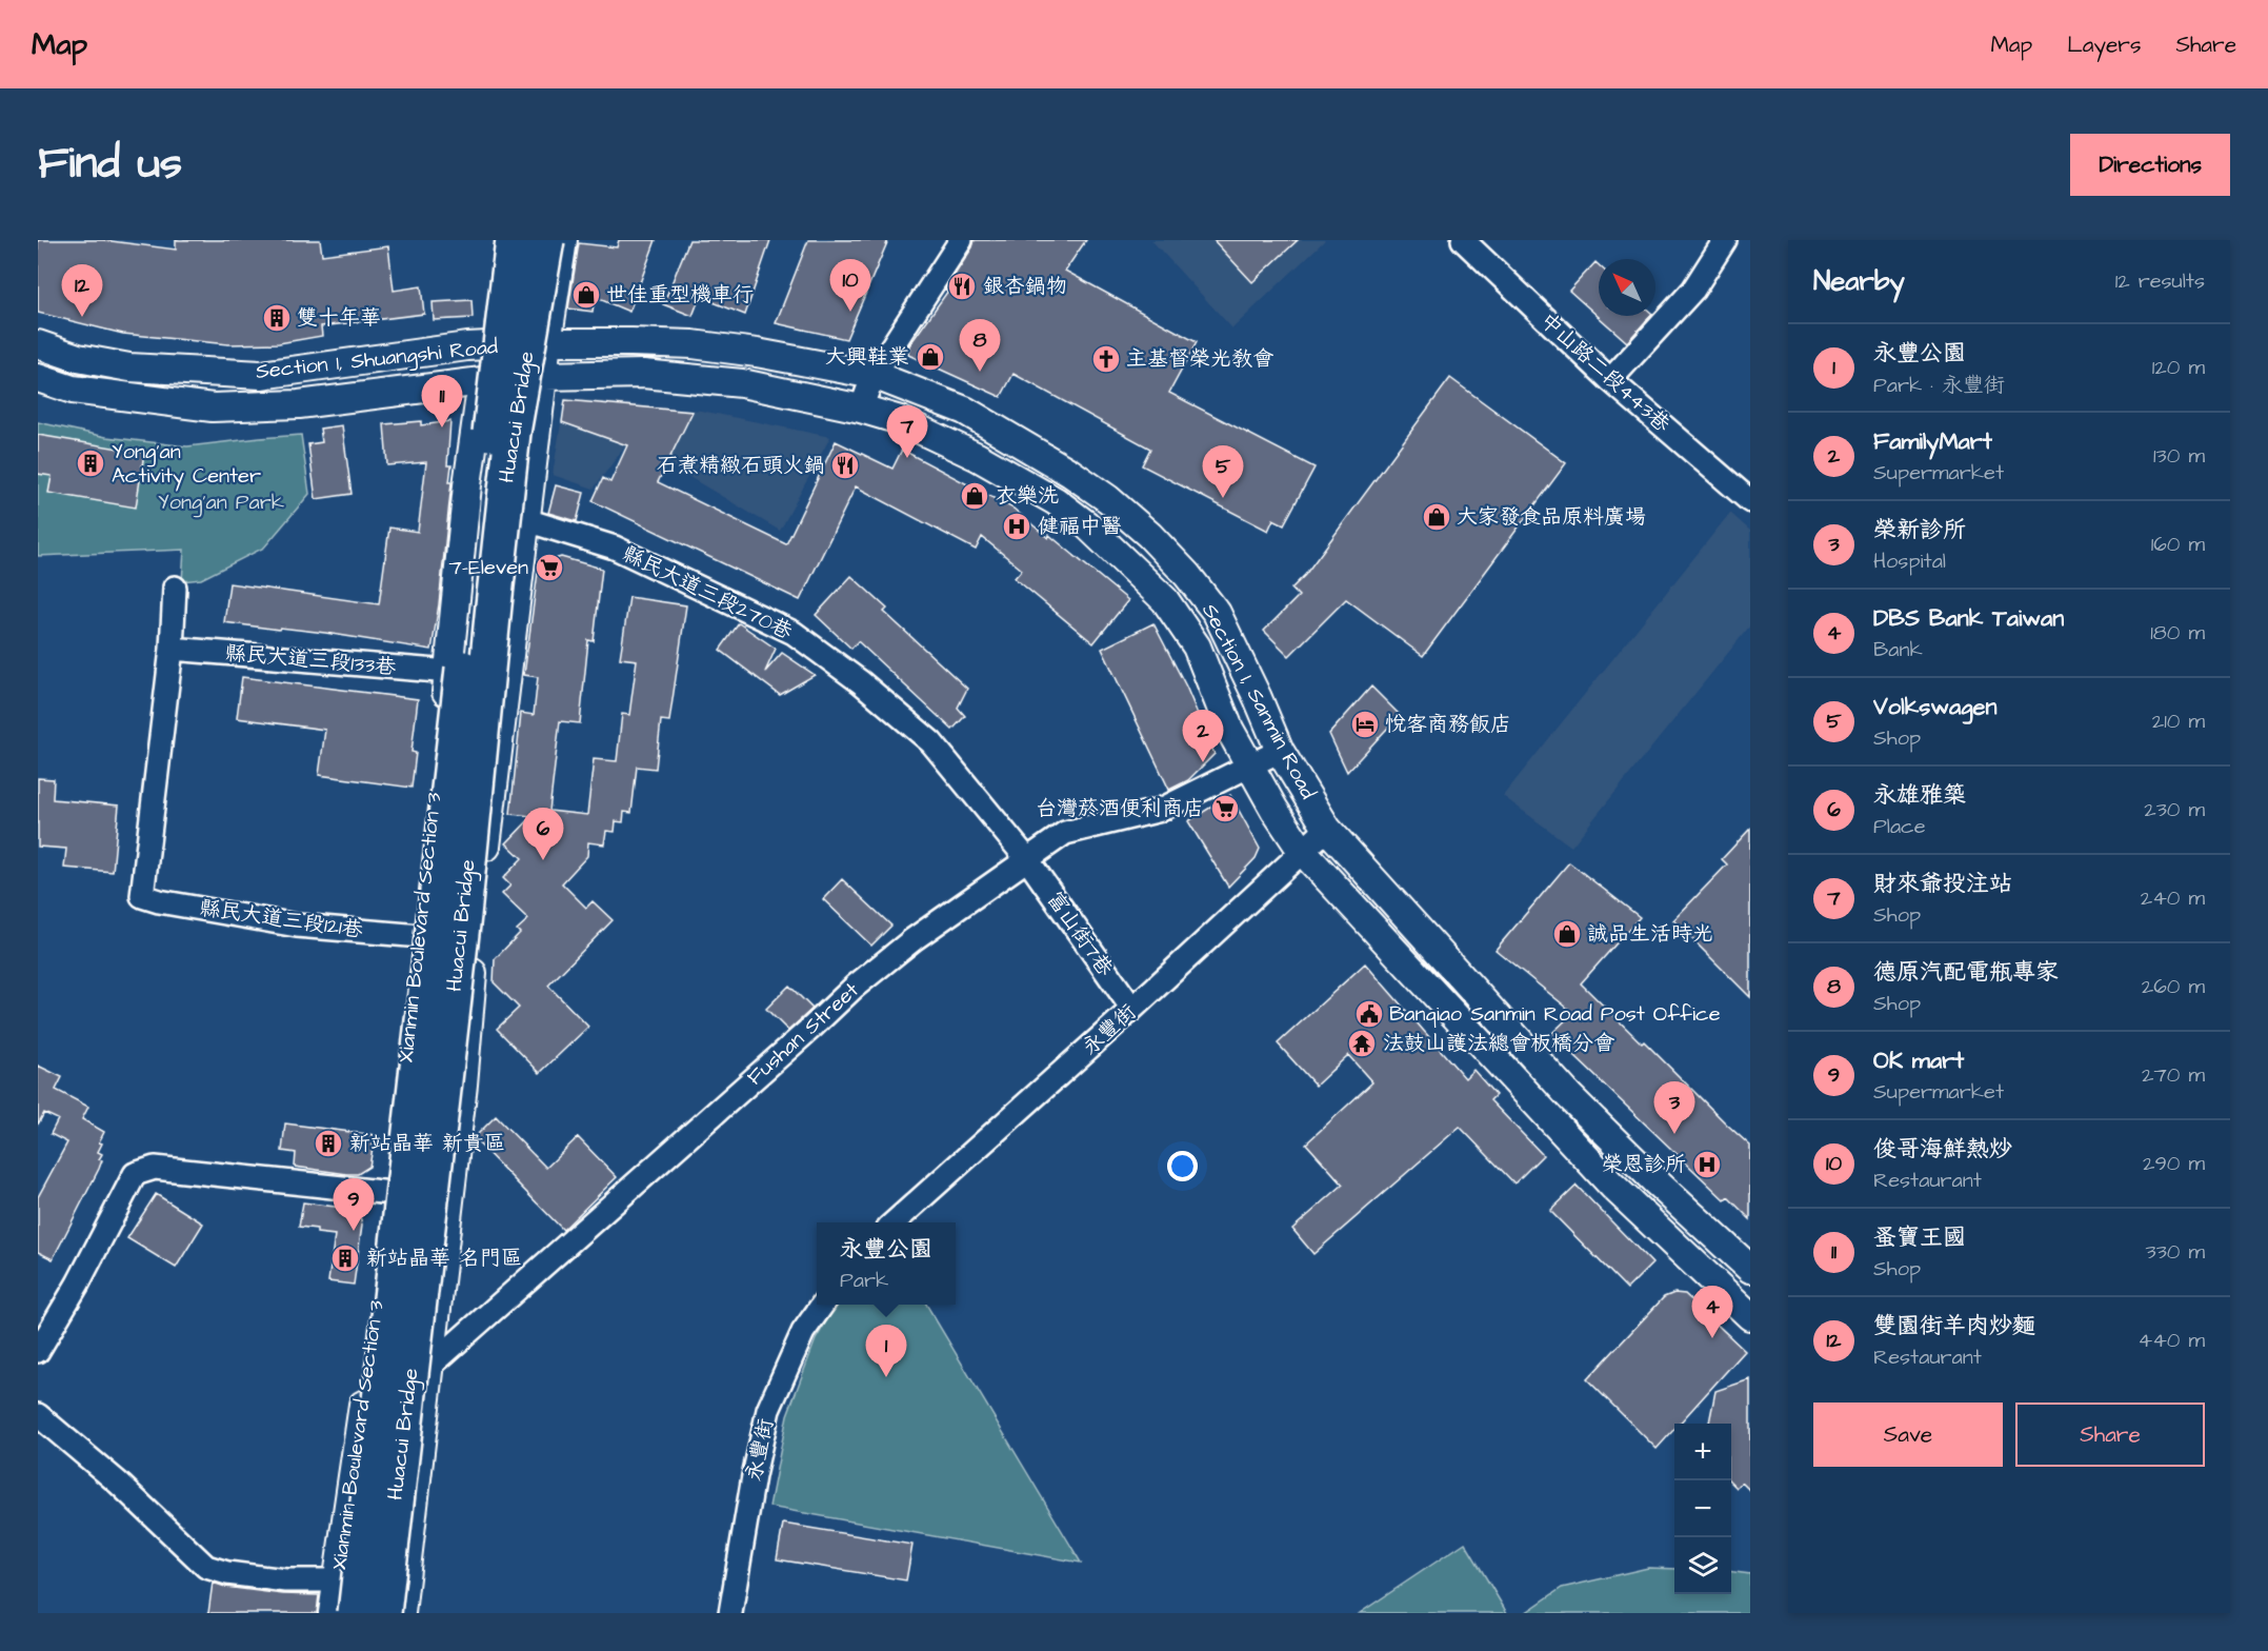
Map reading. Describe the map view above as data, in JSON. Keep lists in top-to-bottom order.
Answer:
{
  "streets": {
    "highway": ["Huacui Bridge"],
    "street": [
      "Section 1, Shuangshi Road",
      "中山路二段443巷",
      "縣民大道三段270巷",
      "縣民大道三段133巷",
      "Section 1, Sanmin Road",
      "縣民大道三段121巷",
      "Xianmin Boulevard Section 3",
      "富山街7巷",
      "永豐街",
      "Fushan Street"
    ]
  },
  "crossings": [
    ["Section 1, Shuangshi Road", "Section 1, Sanmin Road"],
    ["Section 1, Shuangshi Road", "Xianmin Boulevard Section 3"],
    ["縣民大道三段270巷", "富山街7巷"],
    ["縣民大道三段270巷", "Fushan Street"],
    ["縣民大道三段133巷", "縣民大道三段121巷"],
    ["縣民大道三段133巷", "Xianmin Boulevard Section 3"],
    ["Section 1, Sanmin Road", "永豐街"],
    ["Section 1, Sanmin Road", "Fushan Street"],
    ["縣民大道三段121巷", "Xianmin Boulevard Section 3"],
    ["Xianmin Boulevard Section 3", "Fushan Street"],
    ["富山街7巷", "永豐街"],
    ["富山街7巷", "Fushan Street"]
  ],
  "parks": ["Yong'an Park"],
  "places": {
    "restaurant": ["銀杏鍋物", "石煮精緻石頭火鍋"],
    "shop": [
      "世佳重型機車行",
      "大興鞋業",
      "衣樂洗",
      "大家發食品原料廣場",
      "誠品生活時光"
    ],
    "building": [
      "雙十年華",
      "Yong'an Activity Center",
      "新站晶華 新貴區",
      "新站晶華 名門區"
    ],
    "church": ["主基督榮光教會"],
    "hospital": ["健福中醫", "榮恩診所"],
    "supermarket": ["7-Eleven", "台灣菸酒便利商店"],
    "hotel": ["悅客商務飯店"],
    "public building": ["Banqiao Sanmin Road Post Office"],
    "temple": ["法鼓山護法總會板橋分會"]
  },
  "north": "top left",
  "page": {
    "header": "Map",
    "nav": ["Map", "Layers", "Share"],
    "title": "Find us",
    "buttons": [
      "Directions",
      ["Save", "Share"]
    ],
    "heading": ["Nearby", "12 results"],
    "pins": [
      "10",
      "12",
      "8",
      "11",
      "7",
      "5",
      "2",
      "6",
      "3",
      "9",
      "4",
      "1"
    ],
    "list": [
      {
        "mark": "1",
        "name": "永豐公園",
        "note": "Park · 永豐街",
        "value": "120 m"
      },
      {
        "mark": "2",
        "name": "FamilyMart",
        "note": "Supermarket",
        "value": "130 m"
      },
      {
        "mark": "3",
        "name": "榮新診所",
        "note": "Hospital",
        "value": "160 m"
      },
      {
        "mark": "4",
        "name": "DBS Bank Taiwan",
        "note": "Bank",
        "value": "180 m"
      },
      {
        "mark": "5",
        "name": "Volkswagen",
        "note": "Shop",
        "value": "210 m"
      },
      {
        "mark": "6",
        "name": "永雄雅築",
        "note": "Place",
        "value": "230 m"
      },
      {
        "mark": "7",
        "name": "財來爺投注站",
        "note": "Shop",
        "value": "240 m"
      },
      {
        "mark": "8",
        "name": "德原汽配電瓶專家",
        "note": "Shop",
        "value": "260 m"
      },
      {
        "mark": "9",
        "name": "OK mart",
        "note": "Supermarket",
        "value": "270 m"
      },
      {
        "mark": "10",
        "name": "俊哥海鮮熱炒",
        "note": "Restaurant",
        "value": "290 m"
      },
      {
        "mark": "11",
        "name": "蚤寶王國",
        "note": "Shop",
        "value": "330 m"
      },
      {
        "mark": "12",
        "name": "雙園街羊肉炒麵",
        "note": "Restaurant",
        "value": "440 m"
      }
    ],
    "popup": ["永豐公園", "Park"],
    "map_buttons": ["+", "−"]
  }
}
